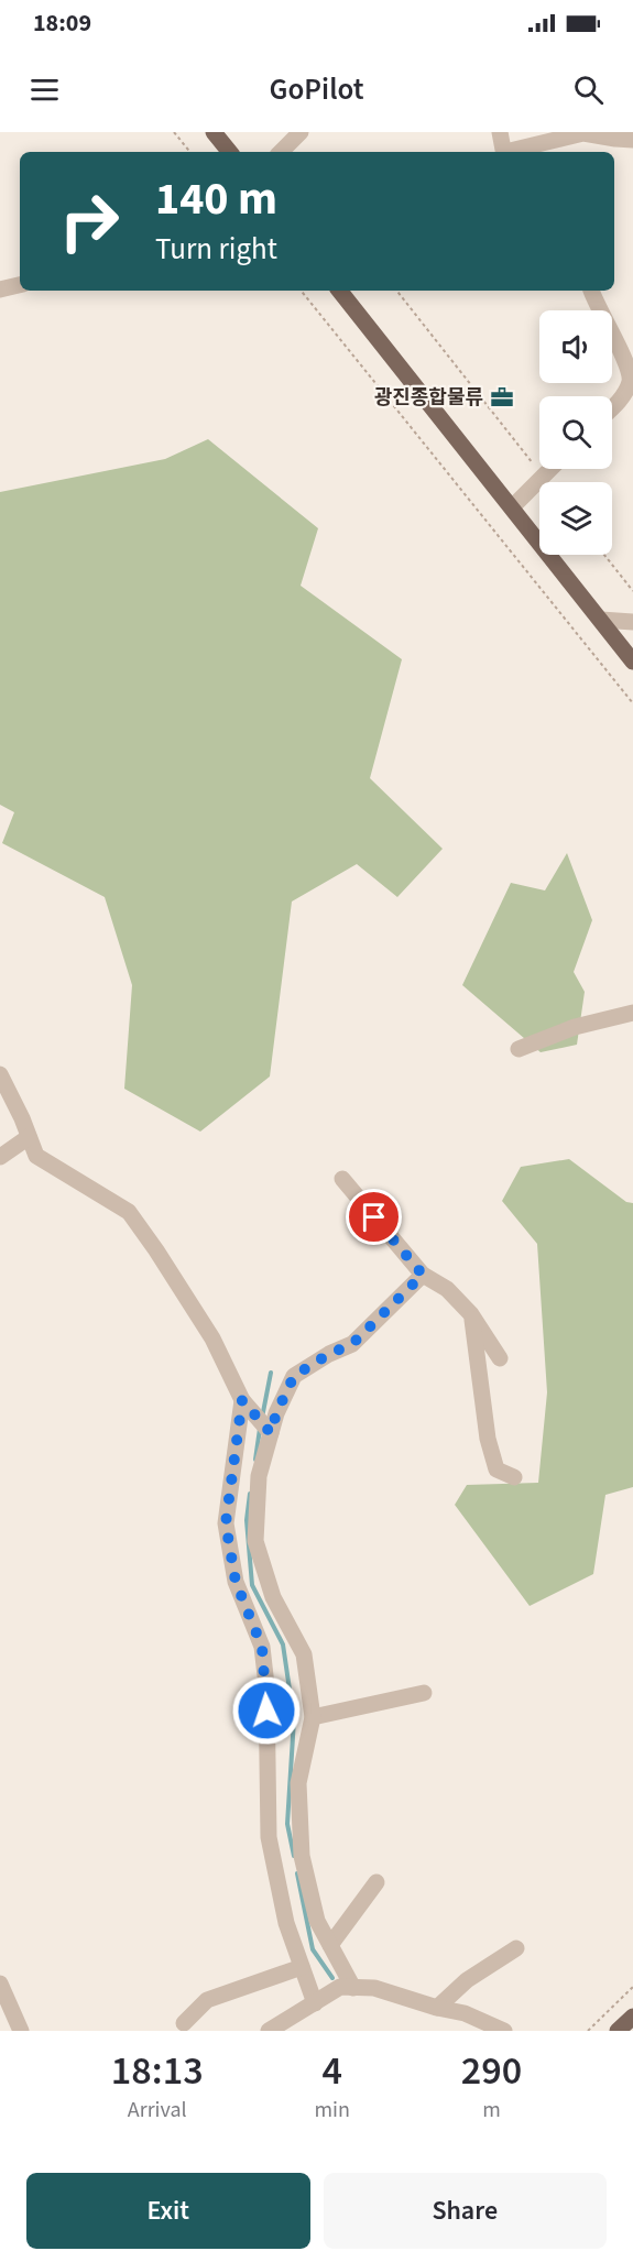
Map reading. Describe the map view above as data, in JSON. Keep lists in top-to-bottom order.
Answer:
{
  "places": {
    "office": ["광진종합물류"]
  },
  "page": {
    "status": "18:09",
    "header": "GoPilot",
    "turn": ["140 m", "Turn right"],
    "eta": [
      "18:13",
      "Arrival",
      "4",
      "min",
      "290",
      "m"
    ],
    "buttons": ["Exit", "Share"]
  }
}
